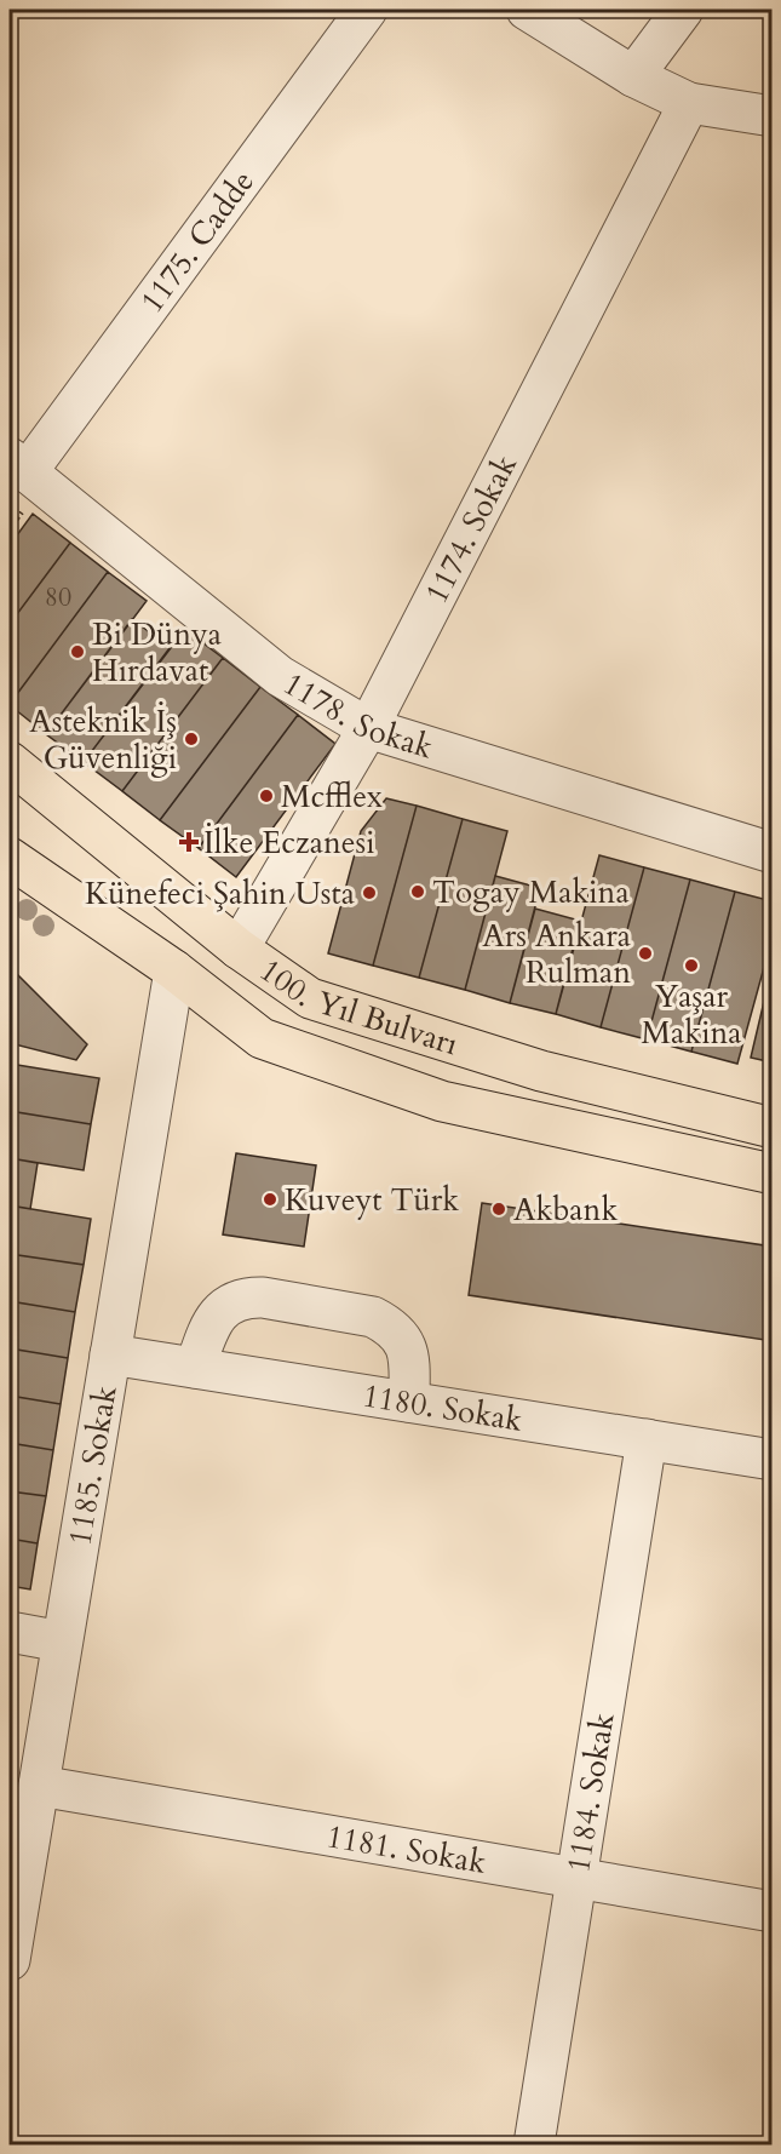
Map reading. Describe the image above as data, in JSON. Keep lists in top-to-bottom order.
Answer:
{
  "streets": {
    "main road": ["100. Yıl Bulvarı"],
    "street": [
      "1175. Cadde",
      "1174. Sokak",
      "1178. Sokak",
      "1180. Sokak",
      "1185. Sokak",
      "1184. Sokak",
      "1181. Sokak"
    ]
  },
  "crossings": [
    ["1175. Cadde", "1178. Sokak"],
    ["1174. Sokak", "1178. Sokak"],
    ["1174. Sokak", "100. Yıl Bulvarı"],
    ["100. Yıl Bulvarı", "1185. Sokak"],
    ["1180. Sokak", "1185. Sokak"],
    ["1180. Sokak", "1184. Sokak"],
    ["1185. Sokak", "1181. Sokak"],
    ["1184. Sokak", "1181. Sokak"]
  ],
  "places": {
    "other": [
      "Bi Dünya Hırdavat",
      "Asteknik İş Güvenliği",
      "Mcfflex",
      "Togay Makina",
      "Künefeci Şahin Usta",
      "Ars Ankara Rulman",
      "Yaşar Makina",
      "Kuveyt Türk",
      "Akbank"
    ],
    "health": ["İlke Eczanesi"]
  },
  "house_numbers": ["80"]
}
